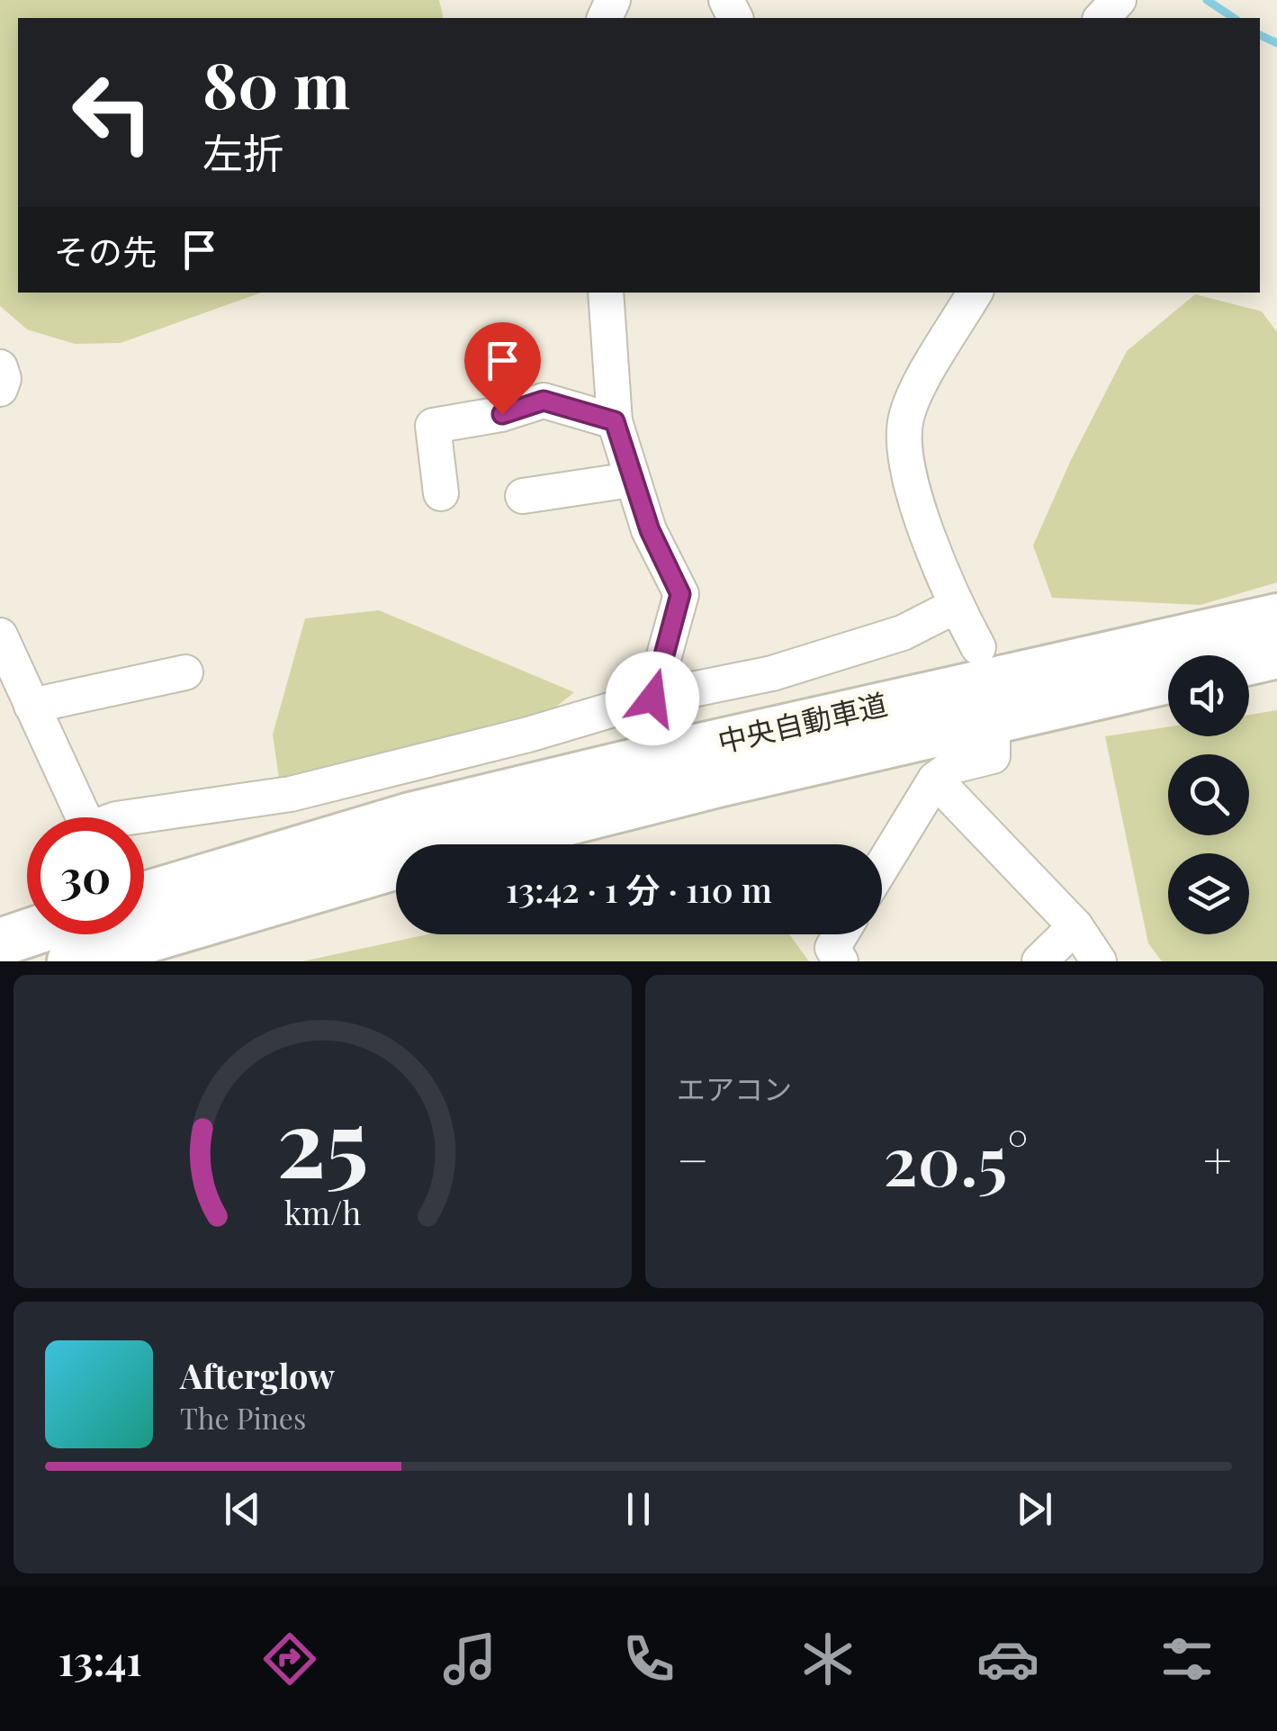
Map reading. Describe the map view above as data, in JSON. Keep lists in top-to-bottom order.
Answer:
{
  "streets": {
    "highway": ["中央自動車道"]
  },
  "page": {
    "turn": ["80 m", "左折"],
    "then": "その先",
    "limit": "30",
    "trip": "13:42 · 1 分 · 110 m",
    "tile": "エアコン",
    "heat": ["−", "20.5°", "+"],
    "song": ["Afterglow", "The Pines"],
    "tabs": "13:41",
    "gauge": ["25", "km/h"]
  }
}
